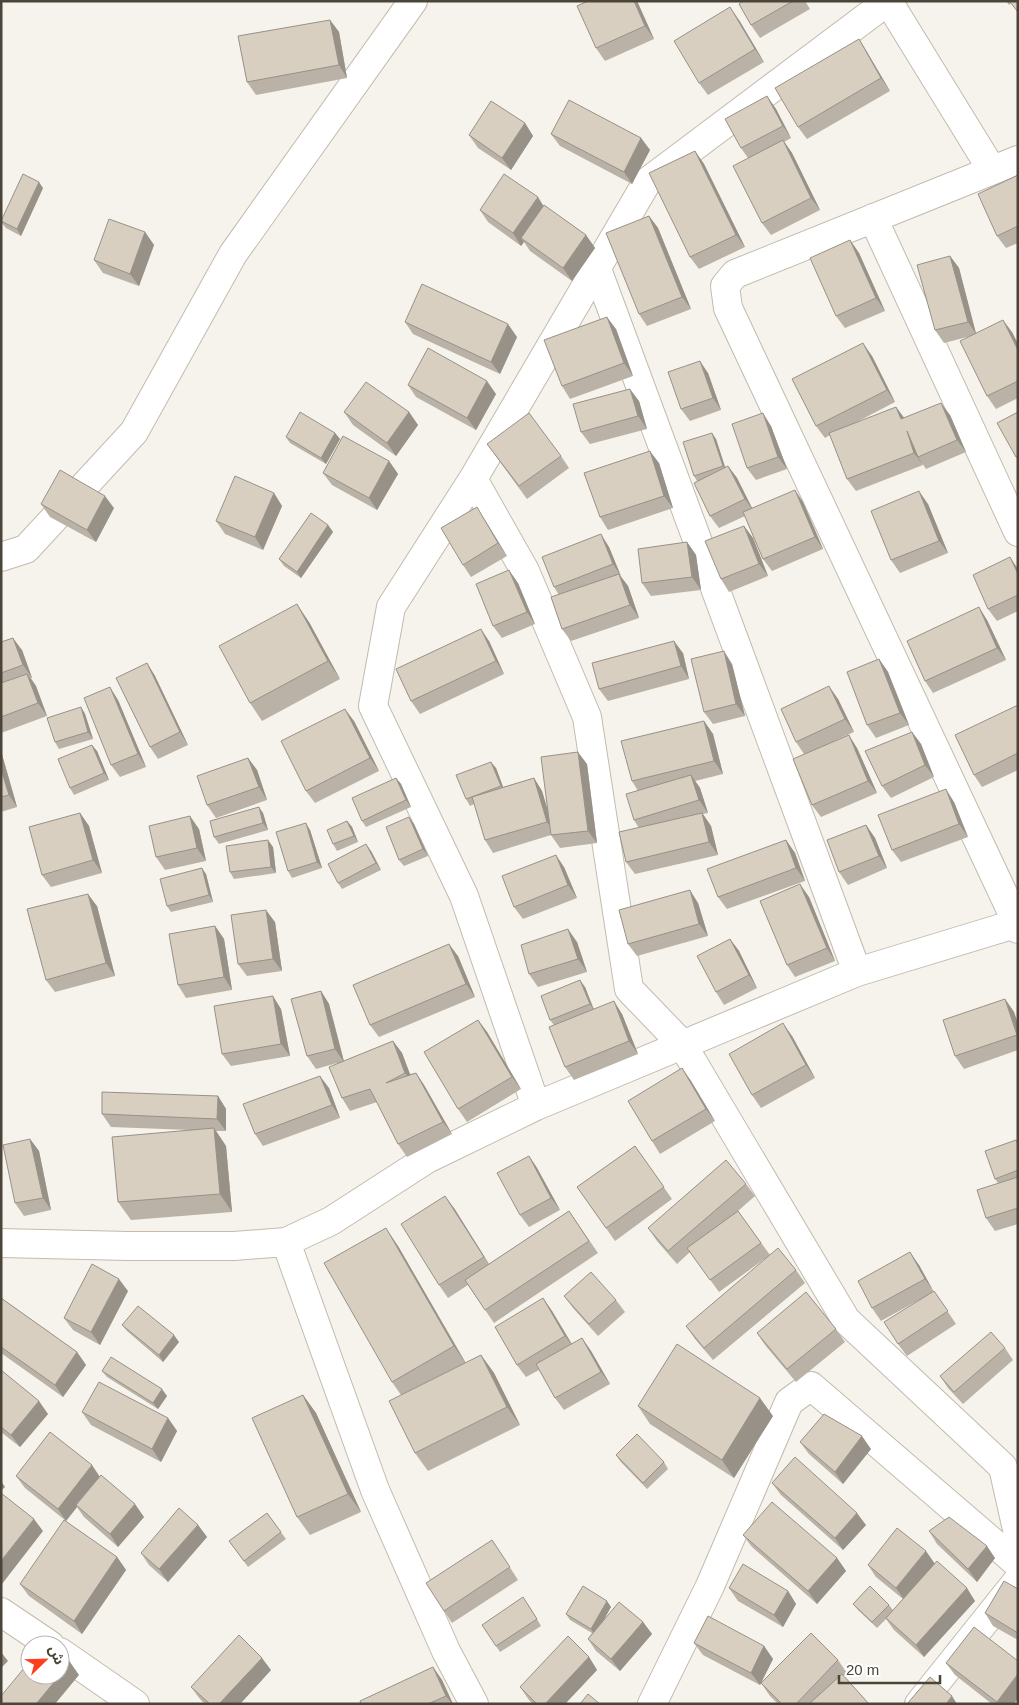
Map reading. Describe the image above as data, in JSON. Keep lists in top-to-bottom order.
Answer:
{
  "scale_bar": "20 m",
  "north": "top right"
}
